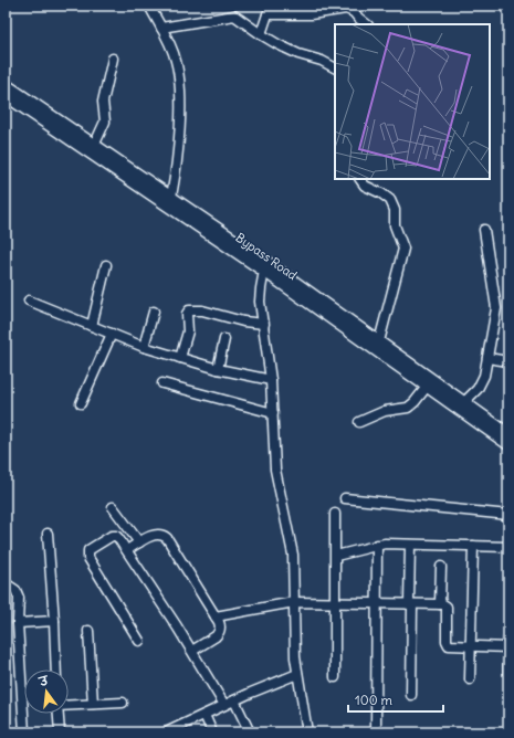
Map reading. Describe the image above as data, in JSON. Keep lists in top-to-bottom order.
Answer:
{
  "streets": {
    "main road": ["Bypass Road"]
  },
  "scale_bar": "100 m",
  "north": "top"
}
